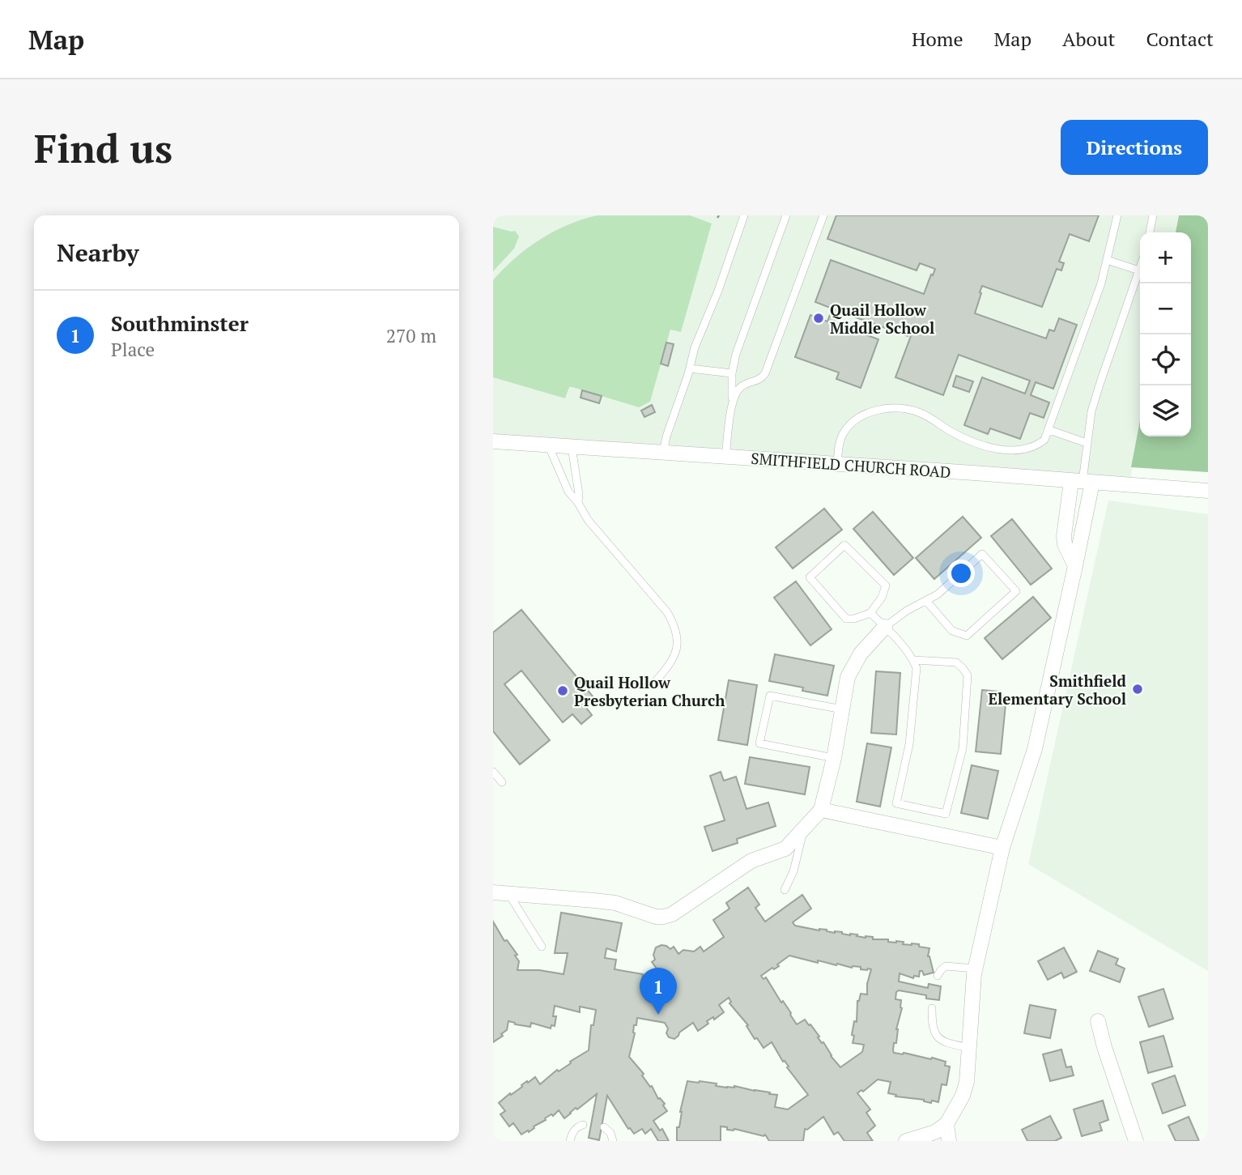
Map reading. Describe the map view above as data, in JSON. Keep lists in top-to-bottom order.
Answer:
{
  "streets": {
    "street": ["SMITHFIELD CHURCH ROAD"]
  },
  "places": ["Quail Hollow Middle School", "Smithfield Elementary School", "Quail Hollow Presbyterian Church"],
  "page": {
    "header": "Map",
    "nav": [
      "Home",
      "Map",
      "About",
      "Contact"
    ],
    "buttons": "Directions",
    "title": "Find us",
    "heading": "Nearby",
    "map_buttons": ["+", "−"],
    "list": [
      {
        "mark": "1",
        "name": "Southminster",
        "note": "Place",
        "value": "270 m"
      }
    ],
    "pins": "1"
  }
}
